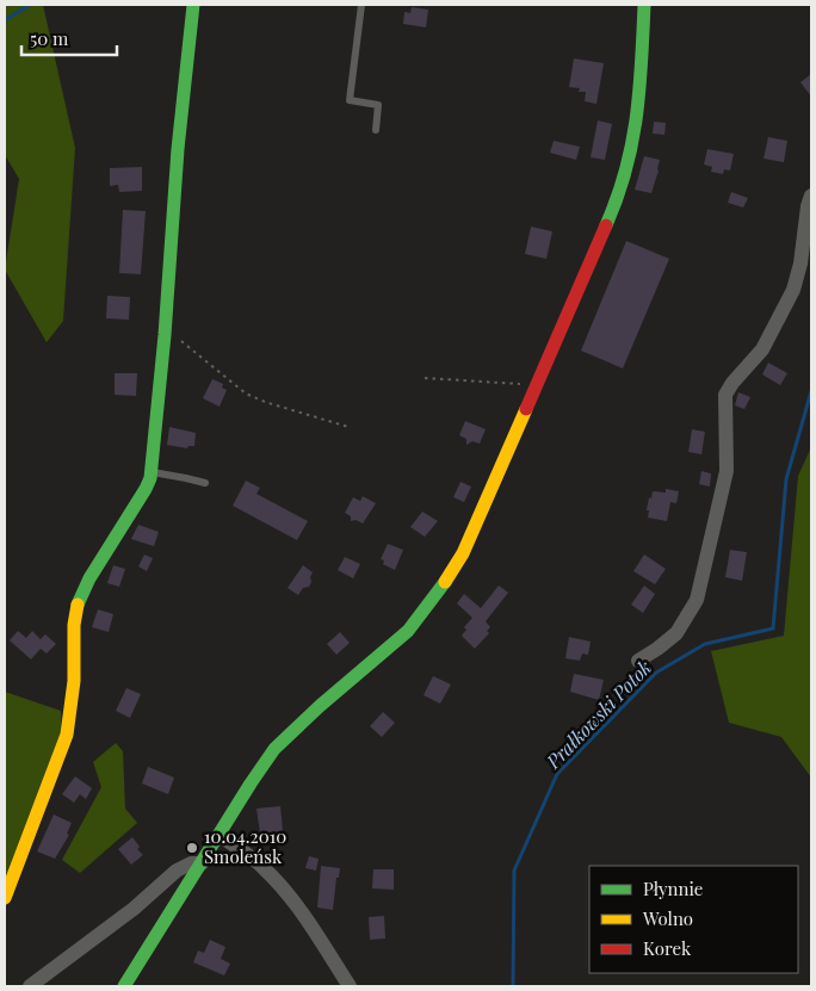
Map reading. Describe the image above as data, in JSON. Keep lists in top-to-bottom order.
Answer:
{
  "water": ["Prałkowski Potok"],
  "places": ["10.04.2010 Smoleńsk"],
  "legend": ["Płynnie", "Wolno", "Korek"],
  "scale_bar": "50 m"
}
